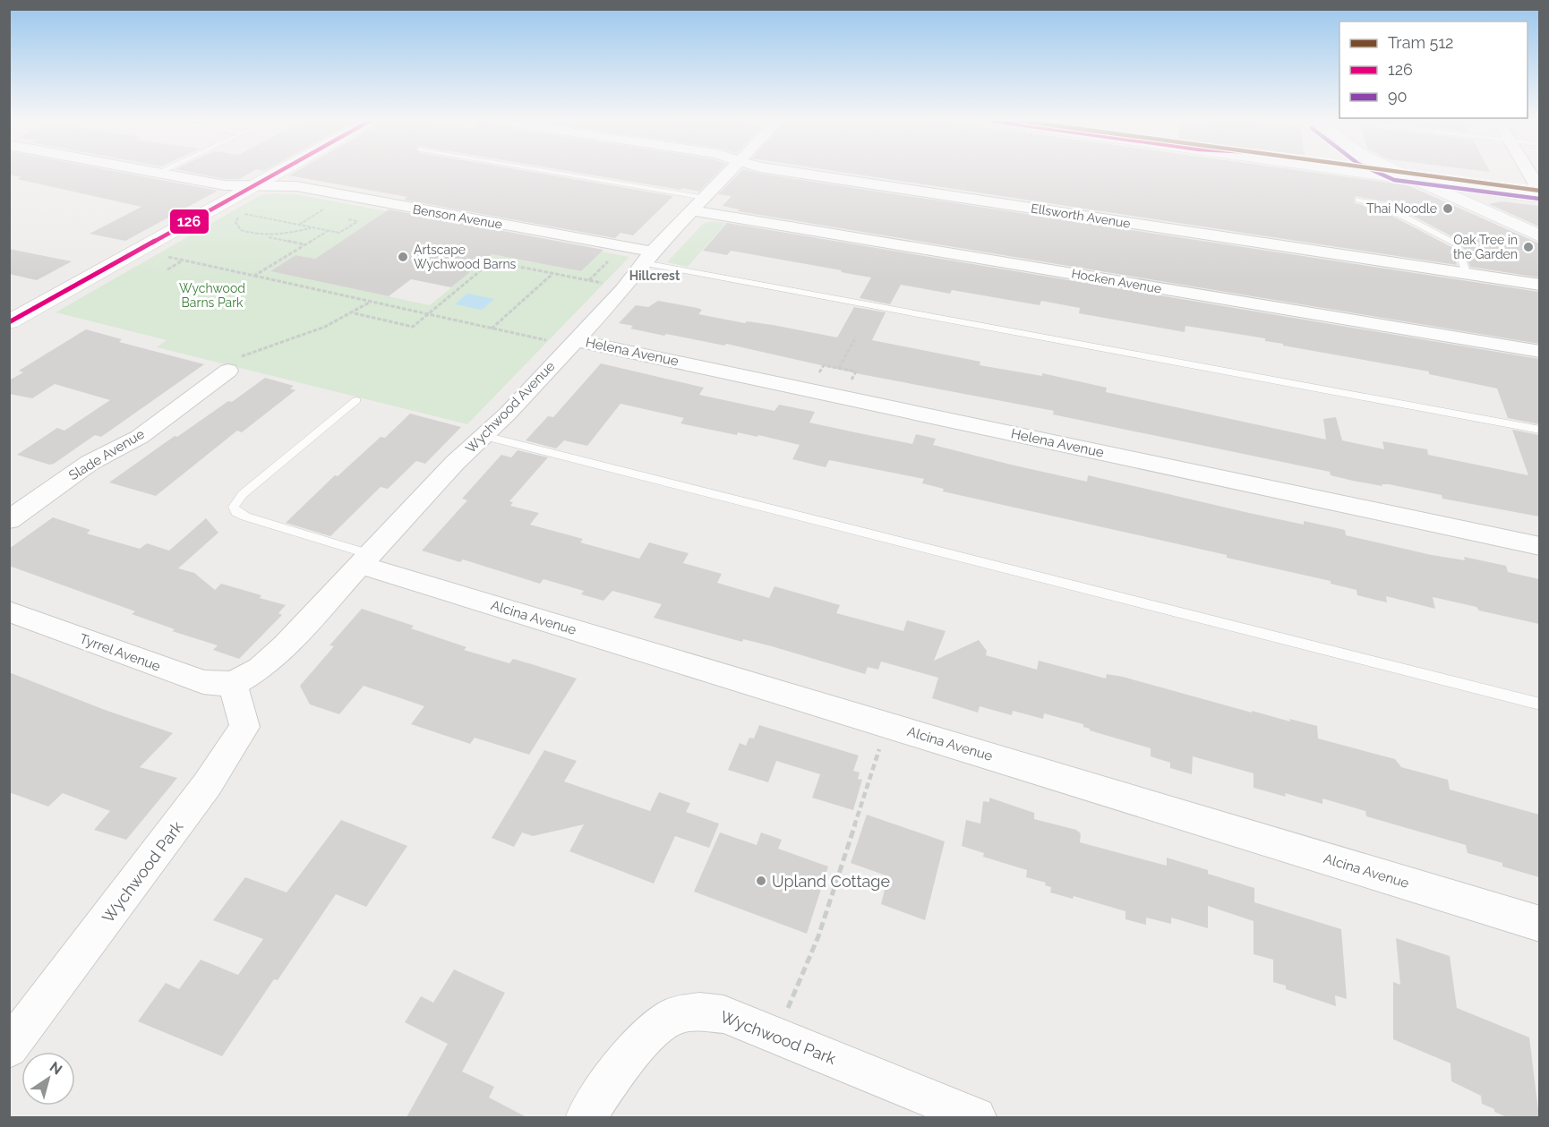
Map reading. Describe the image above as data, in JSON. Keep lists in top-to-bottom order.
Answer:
{
  "streets": {
    "street": [
      "Ellsworth Avenue",
      "Benson Avenue",
      "Hocken Avenue",
      "Helena Avenue",
      "Wychwood Avenue",
      "Slade Avenue",
      "Alcina Avenue",
      "Tyrrel Avenue",
      "Wychwood Park"
    ]
  },
  "crossings": [
    ["Benson Avenue", "Wychwood Avenue"],
    ["Hocken Avenue", "Wychwood Avenue"],
    ["Helena Avenue", "Wychwood Avenue"],
    ["Wychwood Avenue", "Alcina Avenue"],
    ["Wychwood Avenue", "Tyrrel Avenue"],
    ["Wychwood Avenue", "Wychwood Park"],
    ["Tyrrel Avenue", "Wychwood Park"]
  ],
  "districts": ["Hillcrest"],
  "parks": ["Wychwood Barns Park"],
  "places": [
    "Thai Noodle",
    "Oak Tree in the Garden",
    "Artscape Wychwood Barns",
    "Upland Cottage"
  ],
  "lines": ["tram line 512", "transit line 126", "transit line 90"],
  "legend": ["Tram 512", "126", "90"],
  "north": "top right"
}
